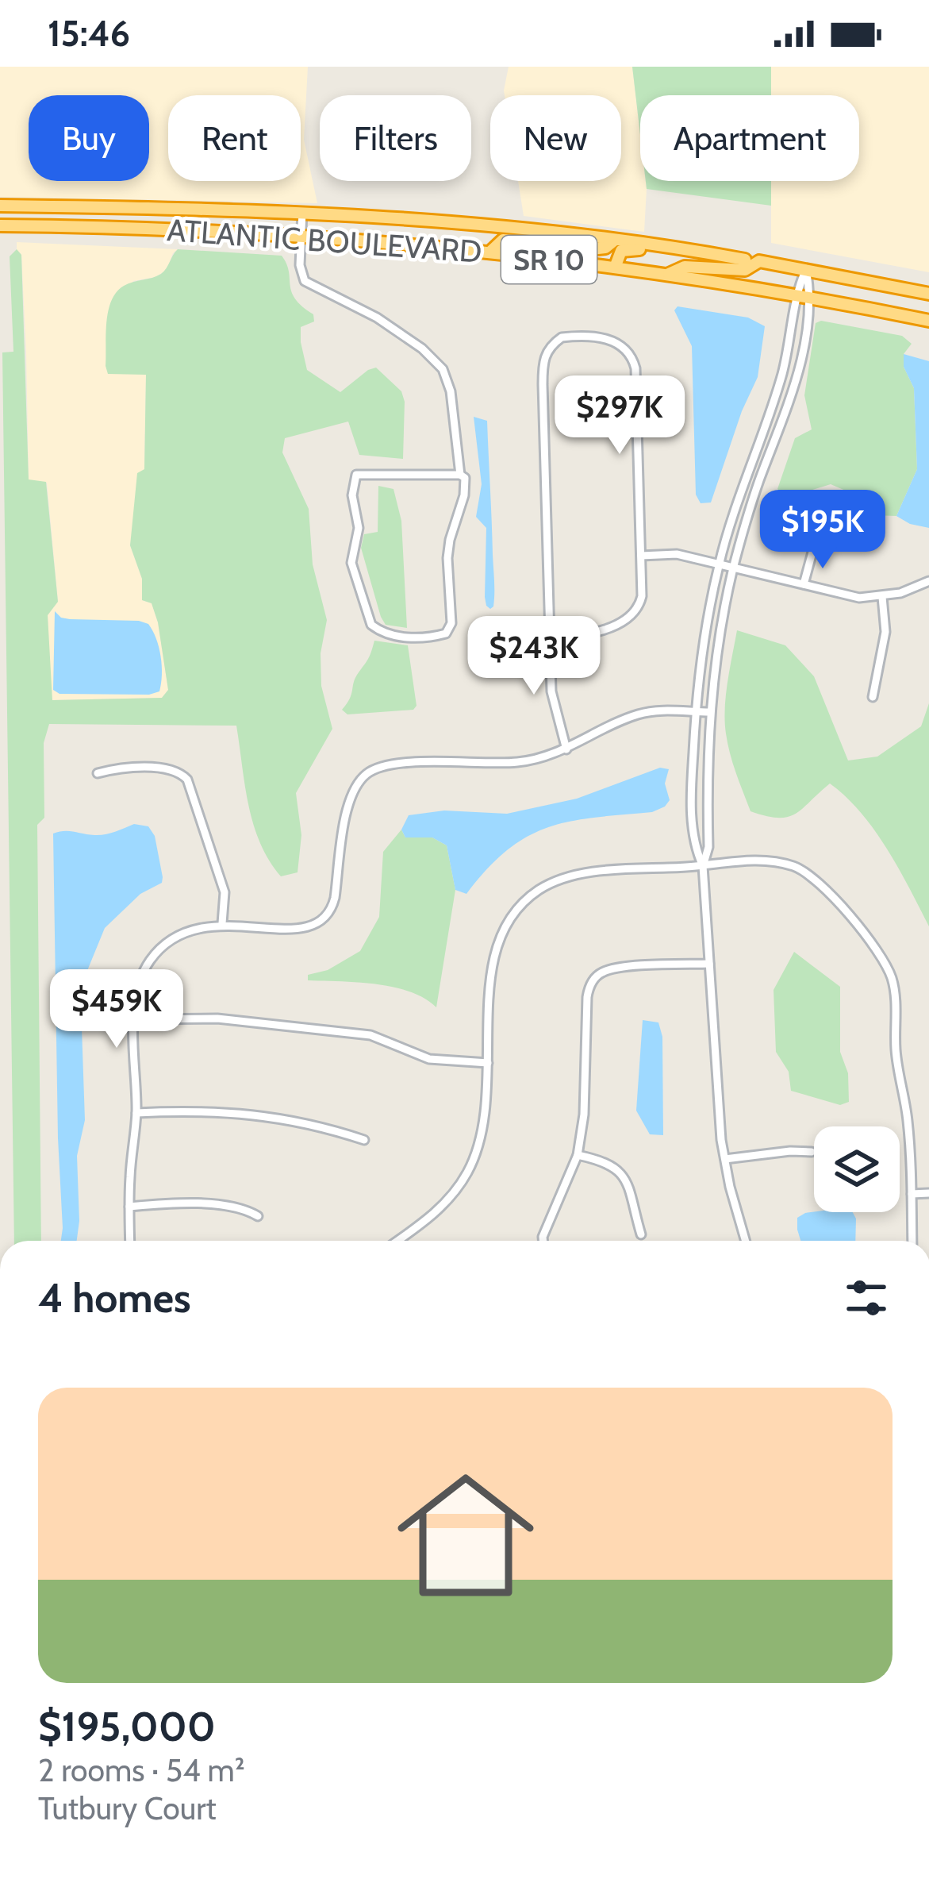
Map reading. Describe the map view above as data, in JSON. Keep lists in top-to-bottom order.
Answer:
{
  "streets": {
    "highway": ["ATLANTIC BOULEVARD", "SR 10"]
  },
  "page": {
    "status": "15:46",
    "chip": [
      "Buy",
      "Rent",
      "Filters",
      "New",
      "Apartment"
    ],
    "price": [
      "$297K",
      "$195K",
      "$243K",
      "$459K"
    ],
    "heading": "4 homes",
    "list": [
      {
        "name": "$195,000",
        "note": "2 rooms · 54 m² · Tutbury Court"
      }
    ]
  }
}
